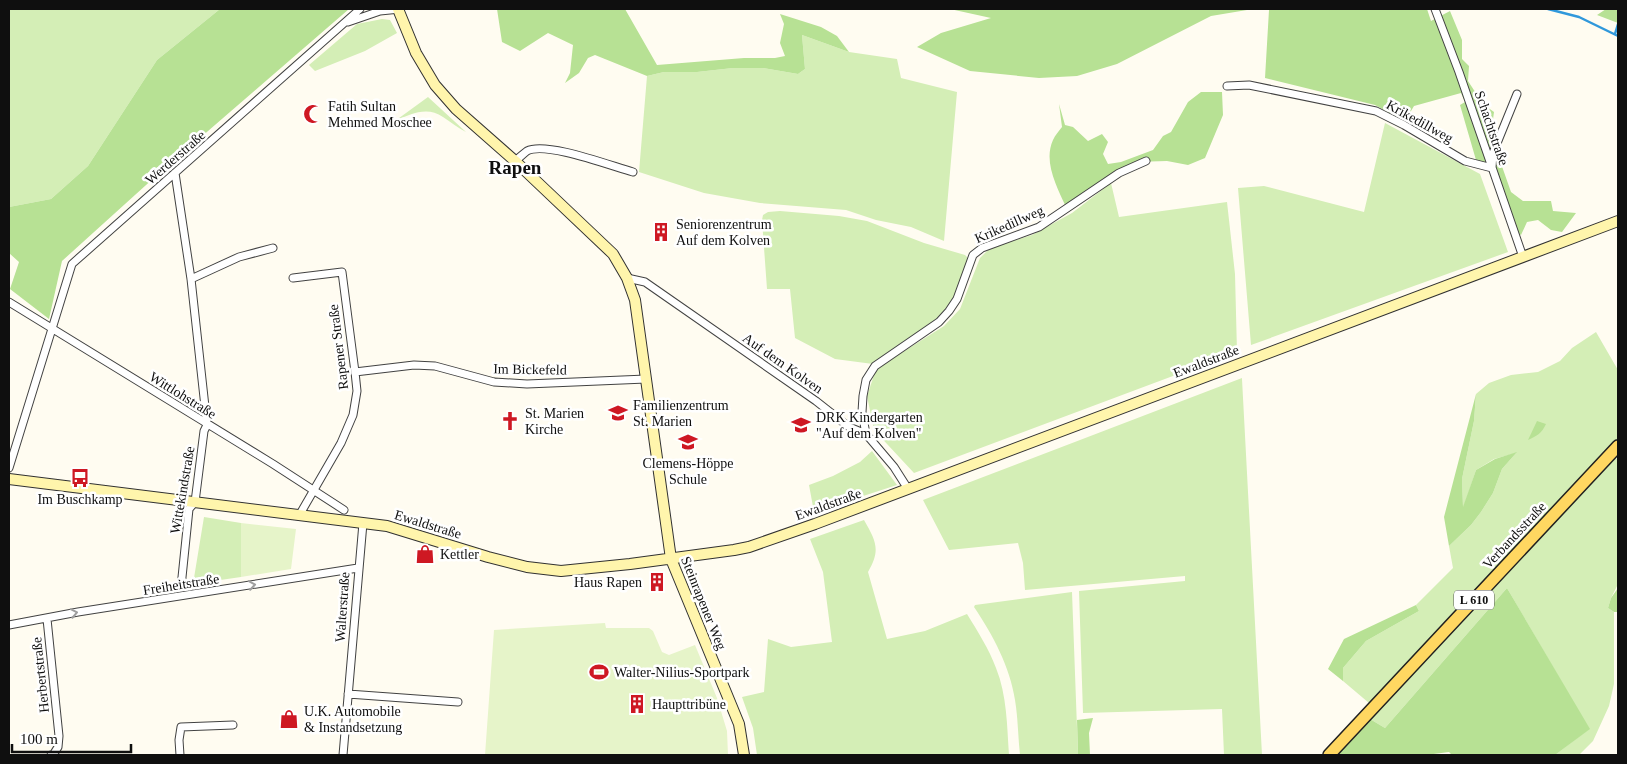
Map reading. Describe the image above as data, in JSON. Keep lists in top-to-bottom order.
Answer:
{
  "streets": {
    "main road": ["Verbandsstraße", "L 610"],
    "street": [
      "Krikedillweg",
      "Schachtstraße",
      "Werderstraße",
      "Rapener Straße",
      "Ewaldstraße",
      "Auf dem Kolven",
      "Im Bickefeld",
      "Wittlohstraße",
      "Wittekindstraße",
      "Freiheitstraße",
      "Steinrapener Weg",
      "Walterstraße",
      "Herbertstraße"
    ]
  },
  "crossings": [
    ["Krikedillweg", "Schachtstraße"],
    ["Krikedillweg", "Auf dem Kolven"],
    ["Schachtstraße", "Ewaldstraße"],
    ["Werderstraße", "Wittlohstraße"],
    ["Werderstraße", "Wittekindstraße"],
    ["Werderstraße", "Steinrapener Weg"],
    ["Rapener Straße", "Ewaldstraße"],
    ["Rapener Straße", "Im Bickefeld"],
    ["Rapener Straße", "Wittlohstraße"],
    ["Ewaldstraße", "Auf dem Kolven"],
    ["Ewaldstraße", "Wittekindstraße"],
    ["Ewaldstraße", "Steinrapener Weg"],
    ["Ewaldstraße", "Walterstraße"],
    ["Auf dem Kolven", "Steinrapener Weg"],
    ["Im Bickefeld", "Steinrapener Weg"],
    ["Wittlohstraße", "Wittekindstraße"],
    ["Freiheitstraße", "Walterstraße"],
    ["Freiheitstraße", "Herbertstraße"]
  ],
  "one_way": ["Freiheitstraße"],
  "districts": ["Rapen"],
  "places": {
    "mosque": ["Fatih Sultan Mehmed Moschee"],
    "building": ["Seniorenzentrum Auf dem Kolven", "Haus Rapen", "Haupttribüne"],
    "school or university": ["Familienzentrum St. Marien", "DRK Kindergarten \"Auf dem Kolven\"", "Clemens-Höppe Schule"],
    "church": ["St. Marien Kirche"],
    "bus stop": ["Im Buschkamp"],
    "shop": ["Kettler", "U.K. Automobile & Instandsetzung"],
    "sports": ["Walter-Nilius-Sportpark"]
  },
  "scale_bar": "100 m"
}
